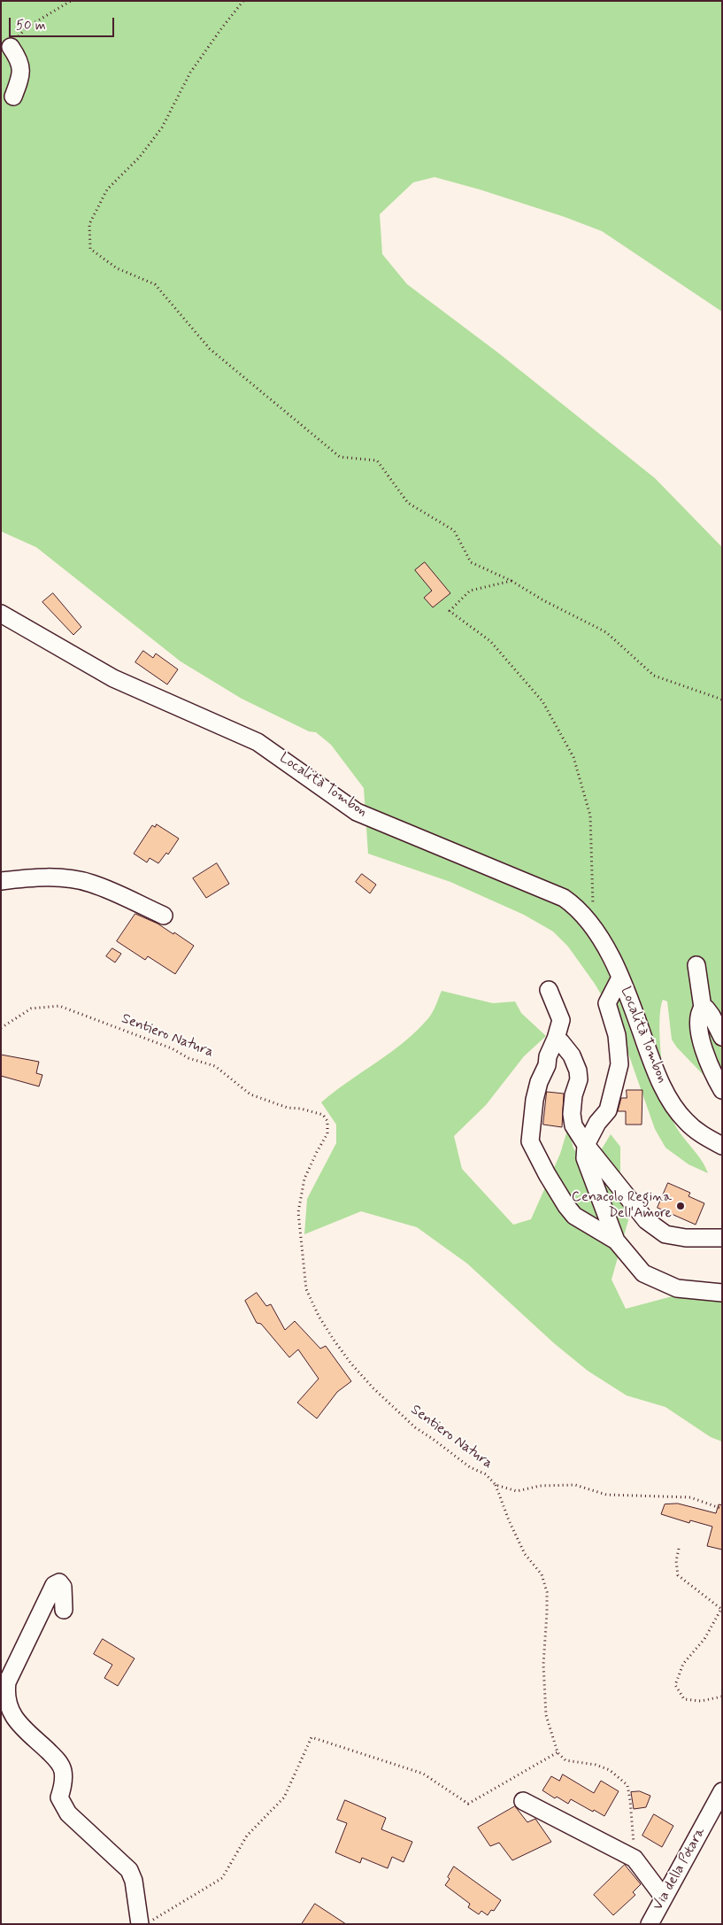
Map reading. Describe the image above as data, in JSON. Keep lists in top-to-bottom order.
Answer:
{
  "streets": {
    "street": ["Località Tombon", "Via della Potara"],
    "path": ["Sentiero Natura"]
  },
  "places": ["Cenacolo Regina Dell'Amore"],
  "scale_bar": "50 m"
}
